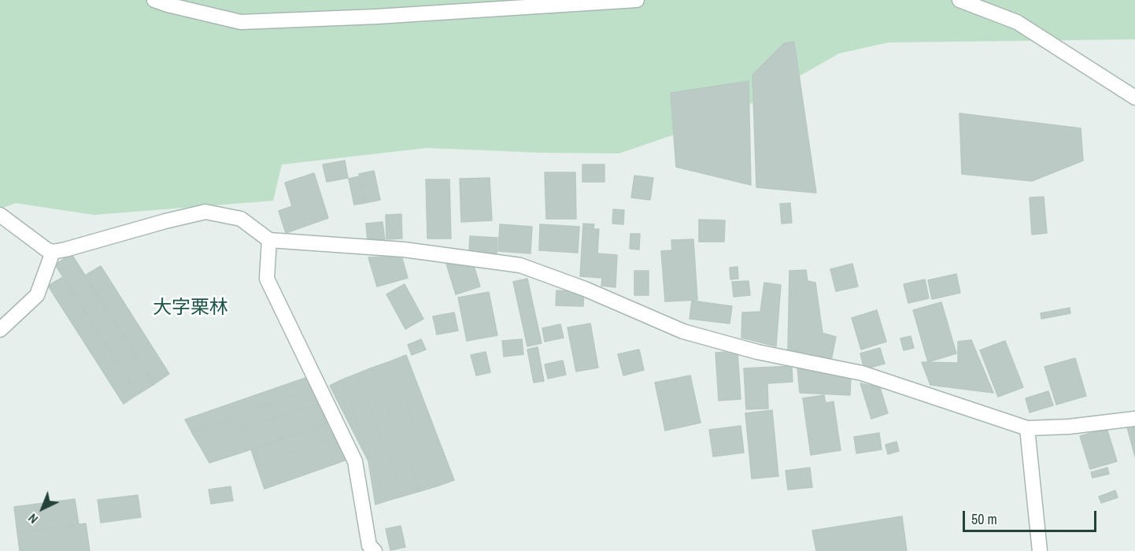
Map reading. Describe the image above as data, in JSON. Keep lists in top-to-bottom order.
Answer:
{
  "districts": ["大字栗林"],
  "scale_bar": "50 m",
  "north": "bottom left"
}
